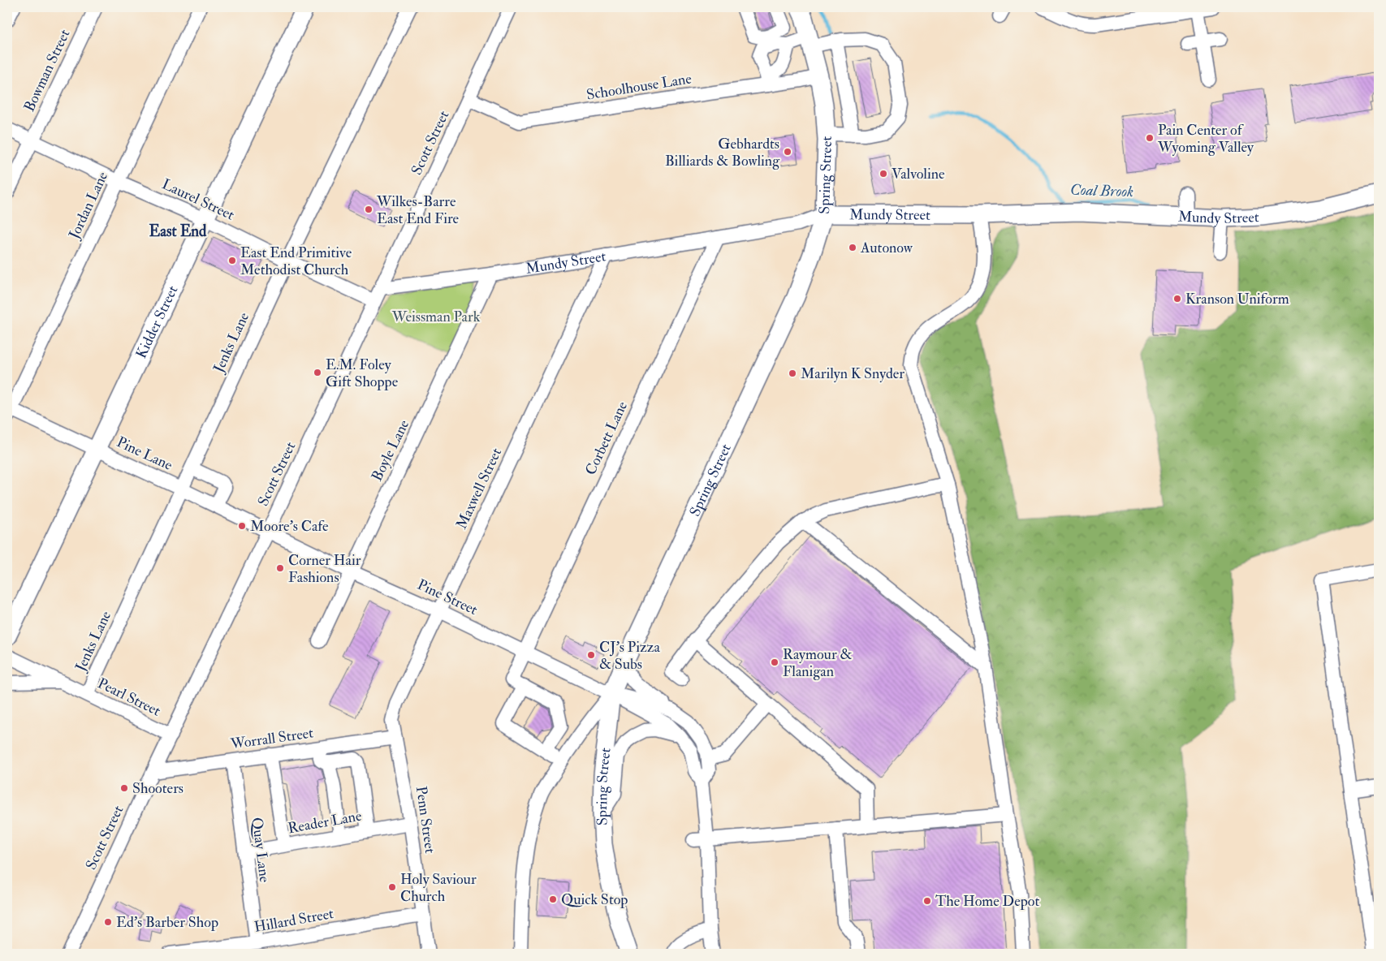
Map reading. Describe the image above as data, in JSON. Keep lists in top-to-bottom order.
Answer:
{
  "streets": {
    "main road": ["Spring Street", "Mundy Street", "Kidder Street"],
    "street": [
      "Bowman Street",
      "Schoolhouse Lane",
      "Scott Street",
      "Laurel Street",
      "Jordan Lane",
      "Jenks Lane",
      "Corbett Lane",
      "Boyle Lane",
      "Pine Lane",
      "Maxwell Street",
      "Pine Street",
      "Pearl Street",
      "Worrall Street",
      "Penn Street",
      "Reader Lane",
      "Quay Lane",
      "Hillard Street"
    ]
  },
  "crossings": [
    ["Bowman Street", "Laurel Street"],
    ["Schoolhouse Lane", "Scott Street"],
    ["Schoolhouse Lane", "Spring Street"],
    ["Scott Street", "Laurel Street"],
    ["Scott Street", "Mundy Street"],
    ["Scott Street", "Pine Lane"],
    ["Scott Street", "Pine Street"],
    ["Scott Street", "Pearl Street"],
    ["Scott Street", "Worrall Street"],
    ["Spring Street", "Mundy Street"],
    ["Spring Street", "Pine Street"],
    ["Laurel Street", "Jordan Lane"],
    ["Laurel Street", "Kidder Street"],
    ["Laurel Street", "Jenks Lane"],
    ["Jordan Lane", "Pine Lane"],
    ["Mundy Street", "Corbett Lane"],
    ["Mundy Street", "Boyle Lane"],
    ["Mundy Street", "Maxwell Street"],
    ["Kidder Street", "Pine Lane"],
    ["Jenks Lane", "Pine Lane"],
    ["Jenks Lane", "Pearl Street"],
    ["Corbett Lane", "Pine Street"],
    ["Boyle Lane", "Pine Street"],
    ["Pine Lane", "Pine Street"],
    ["Maxwell Street", "Pine Street"],
    ["Maxwell Street", "Worrall Street"],
    ["Maxwell Street", "Penn Street"],
    ["Worrall Street", "Penn Street"],
    ["Worrall Street", "Quay Lane"],
    ["Penn Street", "Reader Lane"],
    ["Penn Street", "Hillard Street"],
    ["Reader Lane", "Quay Lane"],
    ["Quay Lane", "Hillard Street"]
  ],
  "districts": ["East End"],
  "water": ["Coal Brook"],
  "parks": ["Weissman Park"],
  "places": [
    "Pain Center of Wyoming Valley",
    "Gebhardts Billiards & Bowling",
    "Valvoline",
    "Wilkes-Barre East End Fire",
    "Autonow",
    "East End Primitive Methodist Church",
    "Kranson Uniform",
    "E.M. Foley Gift Shoppe",
    "Marilyn K Snyder",
    "Moore's Cafe",
    "Corner Hair Fashions",
    "CJ's Pizza & Subs",
    "Raymour & Flanigan",
    "Shooters",
    "Holy Saviour Church",
    "Quick Stop",
    "The Home Depot",
    "Ed's Barber Shop"
  ]
}
